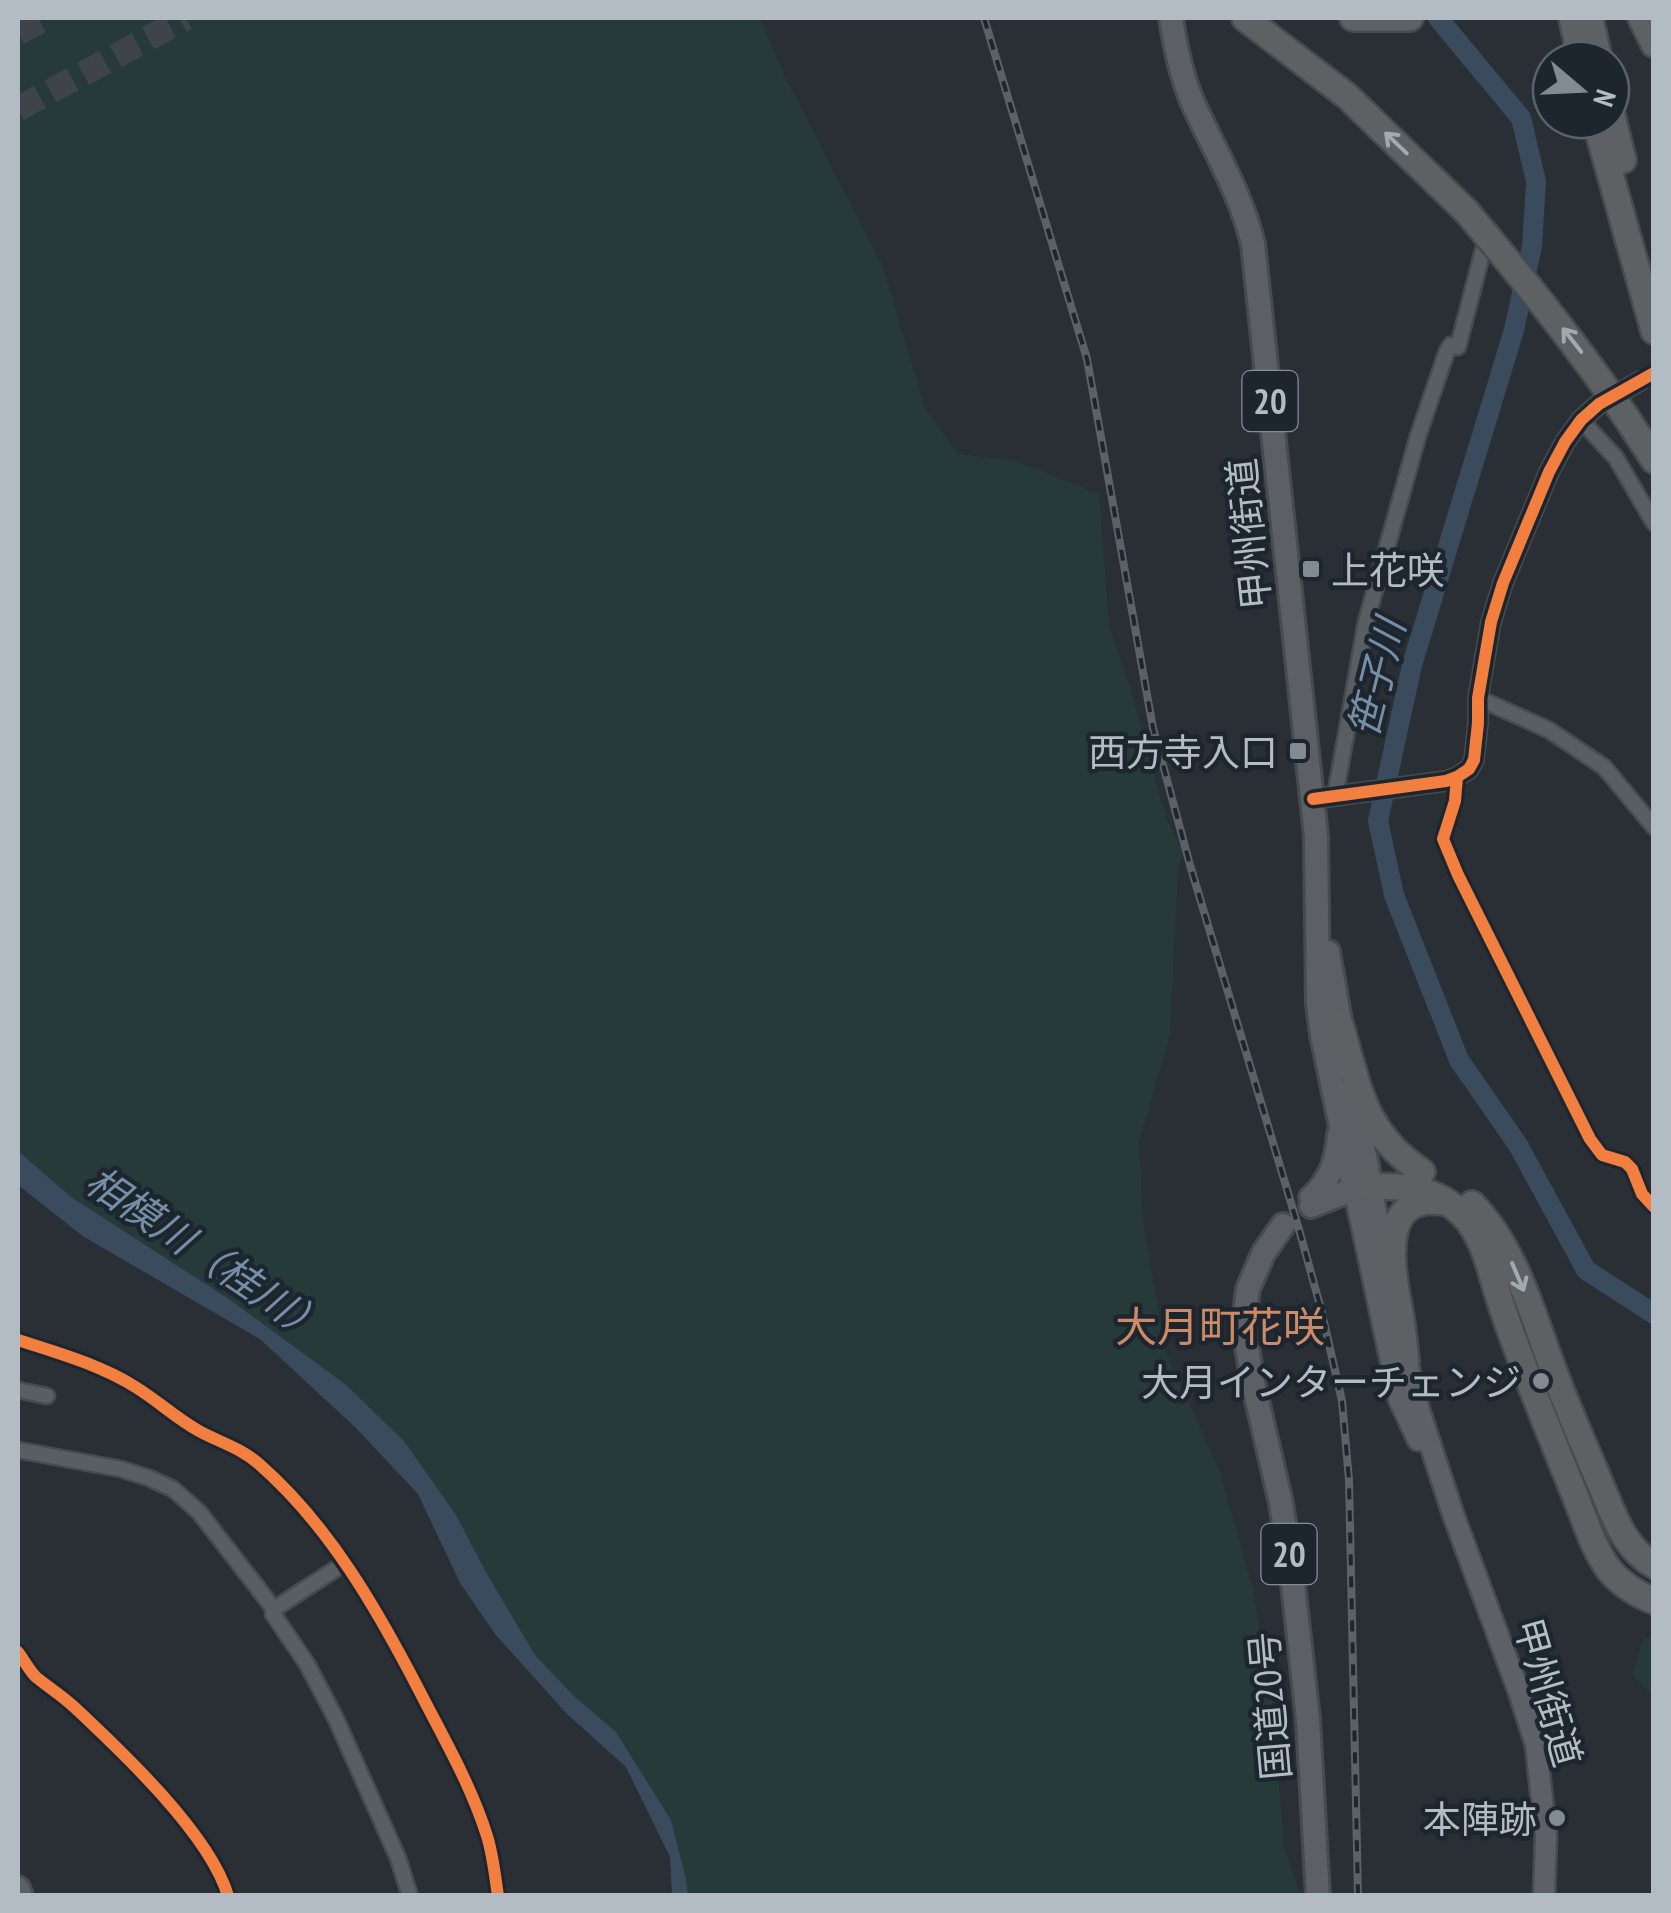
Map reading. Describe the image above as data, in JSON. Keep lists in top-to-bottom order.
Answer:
{
  "streets": {
    "highway": ["20", "甲州街道", "国道20号"]
  },
  "districts": ["大月町花咲"],
  "water": ["笹子川", "相模川（桂川）"],
  "places": {
    "transit": ["上花咲", "西方寺入口"],
    "other": ["大月インターチェンジ", "本陣跡"]
  },
  "north": "right"
}
